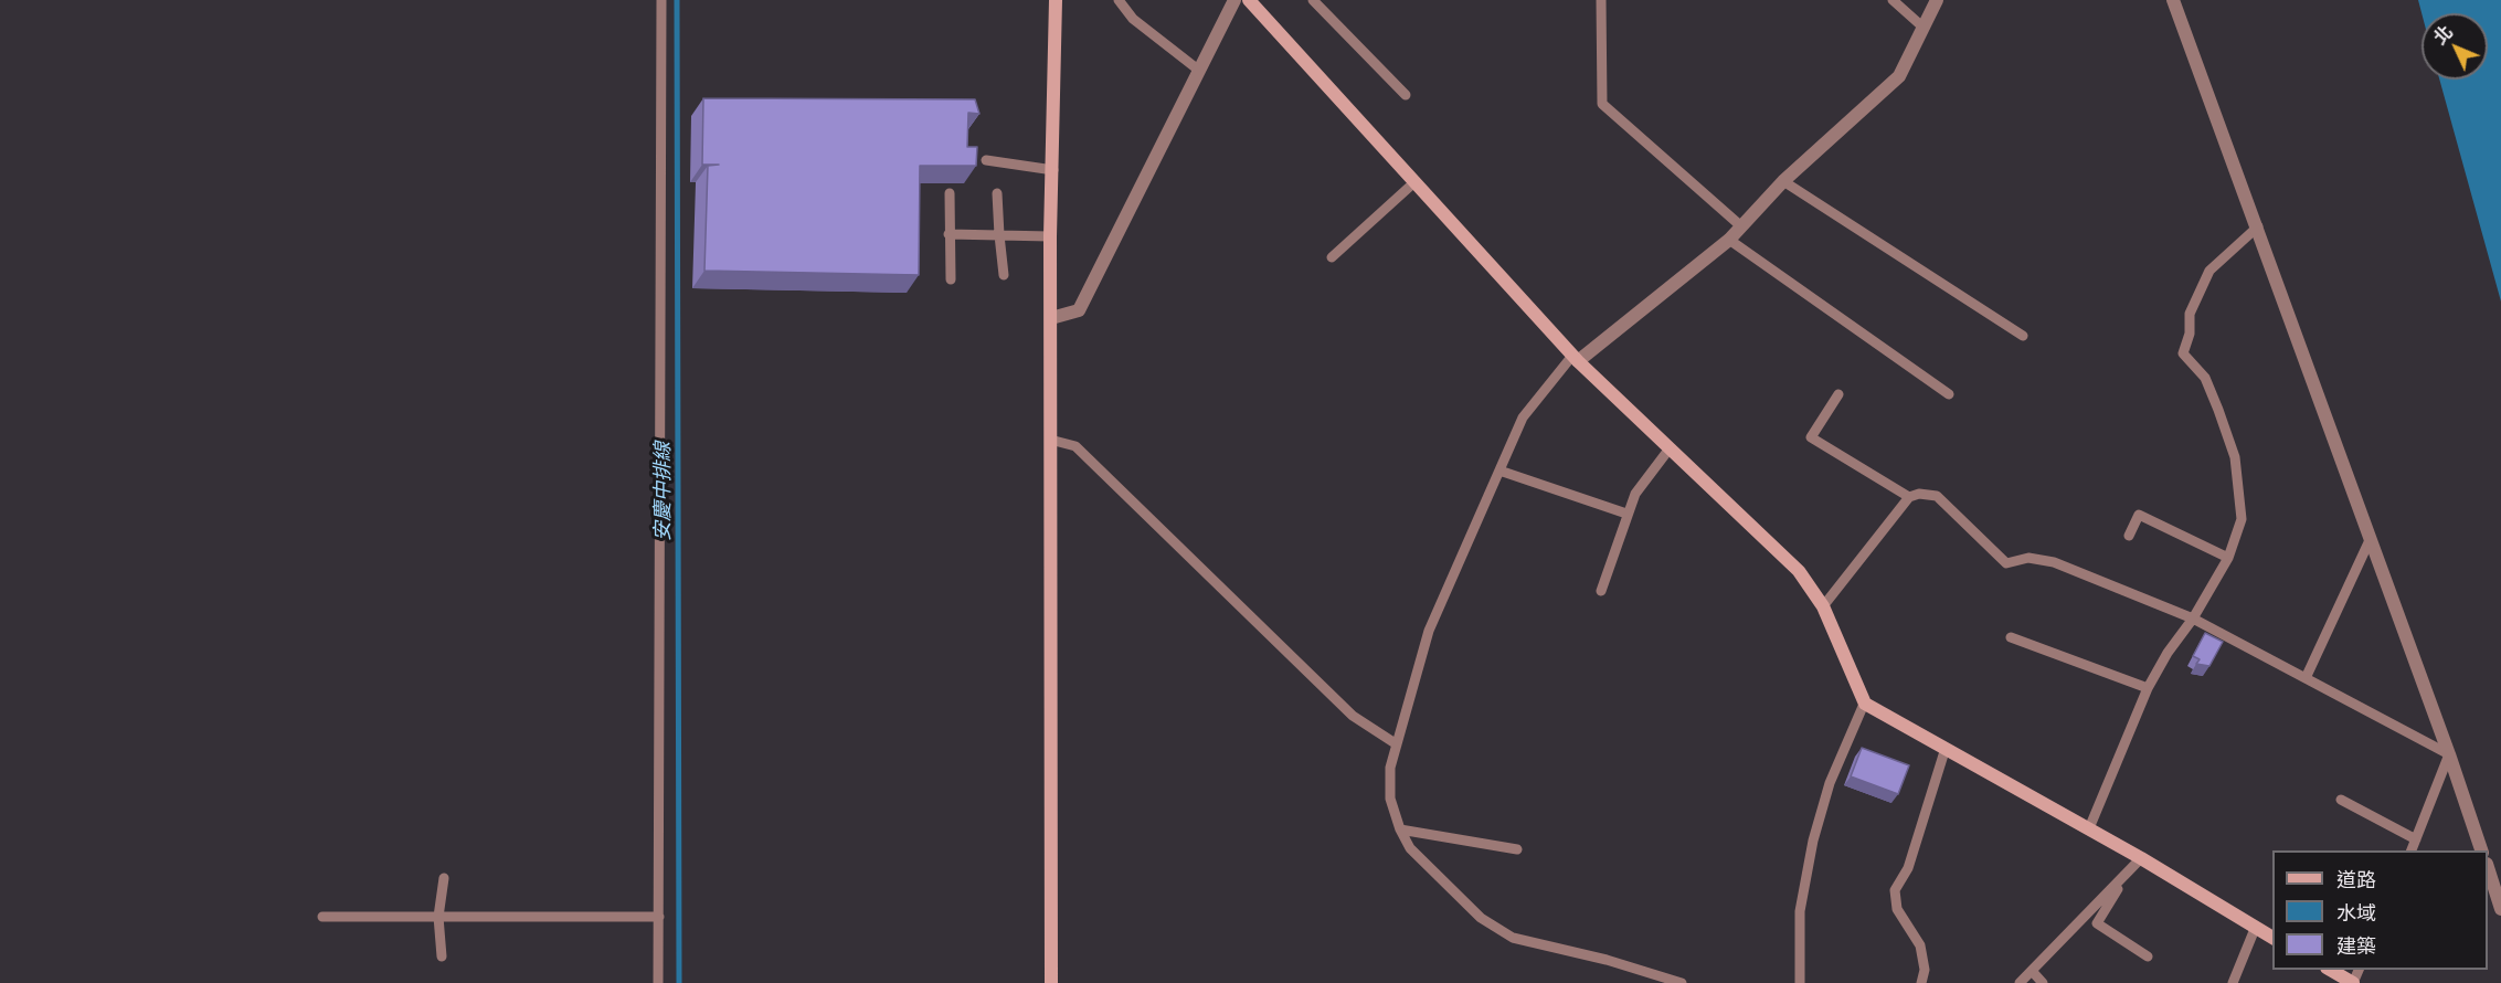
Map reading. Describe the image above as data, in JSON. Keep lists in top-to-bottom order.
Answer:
{
  "water": ["安慶中排線"],
  "legend": ["道路", "水域", "建築"],
  "north": "top left"
}
